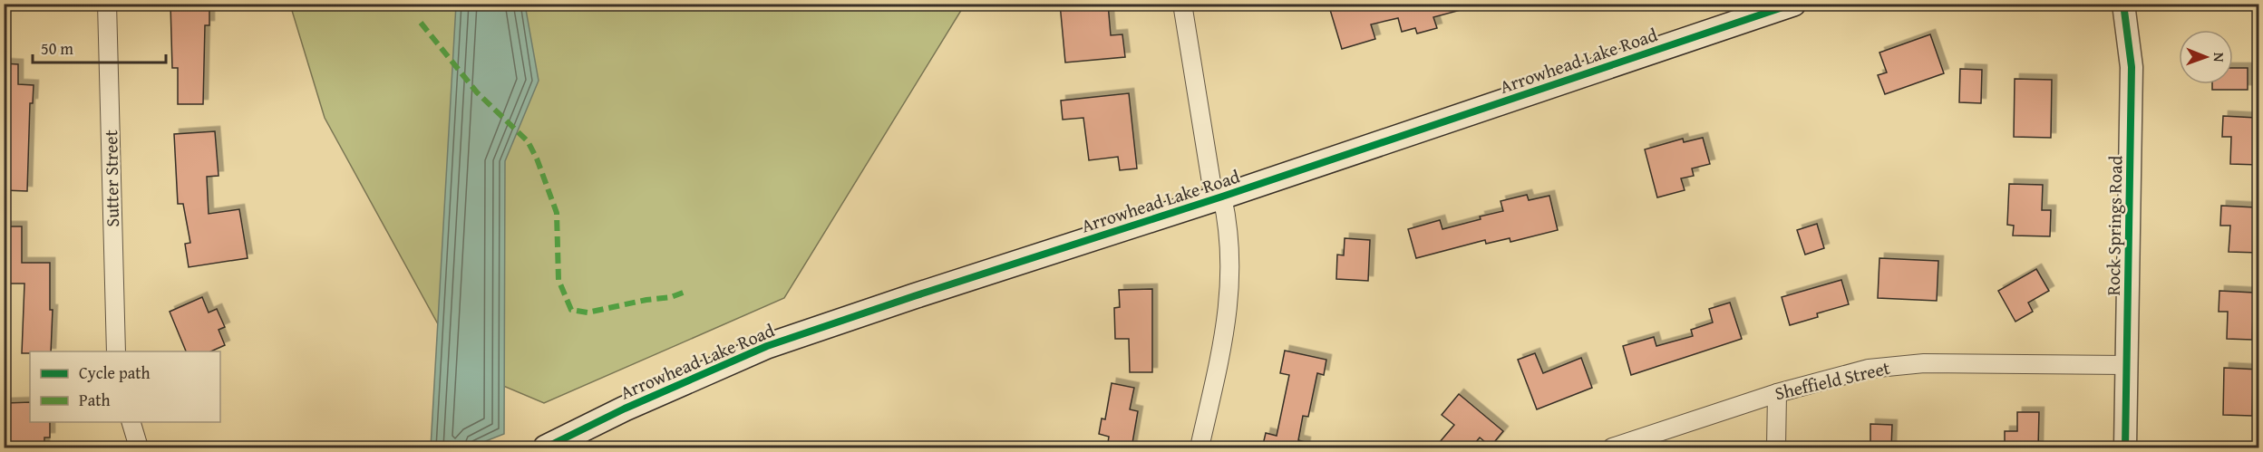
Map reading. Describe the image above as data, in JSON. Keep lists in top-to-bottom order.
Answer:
{
  "streets": {
    "main road": ["Arrowhead Lake Road"],
    "street": ["Sutter Street", "Rock Springs Road", "Sheffield Street"]
  },
  "crossings": [
    ["Rock Springs Road", "Sheffield Street"]
  ],
  "legend": ["Cycle path", "Path"],
  "scale_bar": "50 m",
  "north": "right"
}
